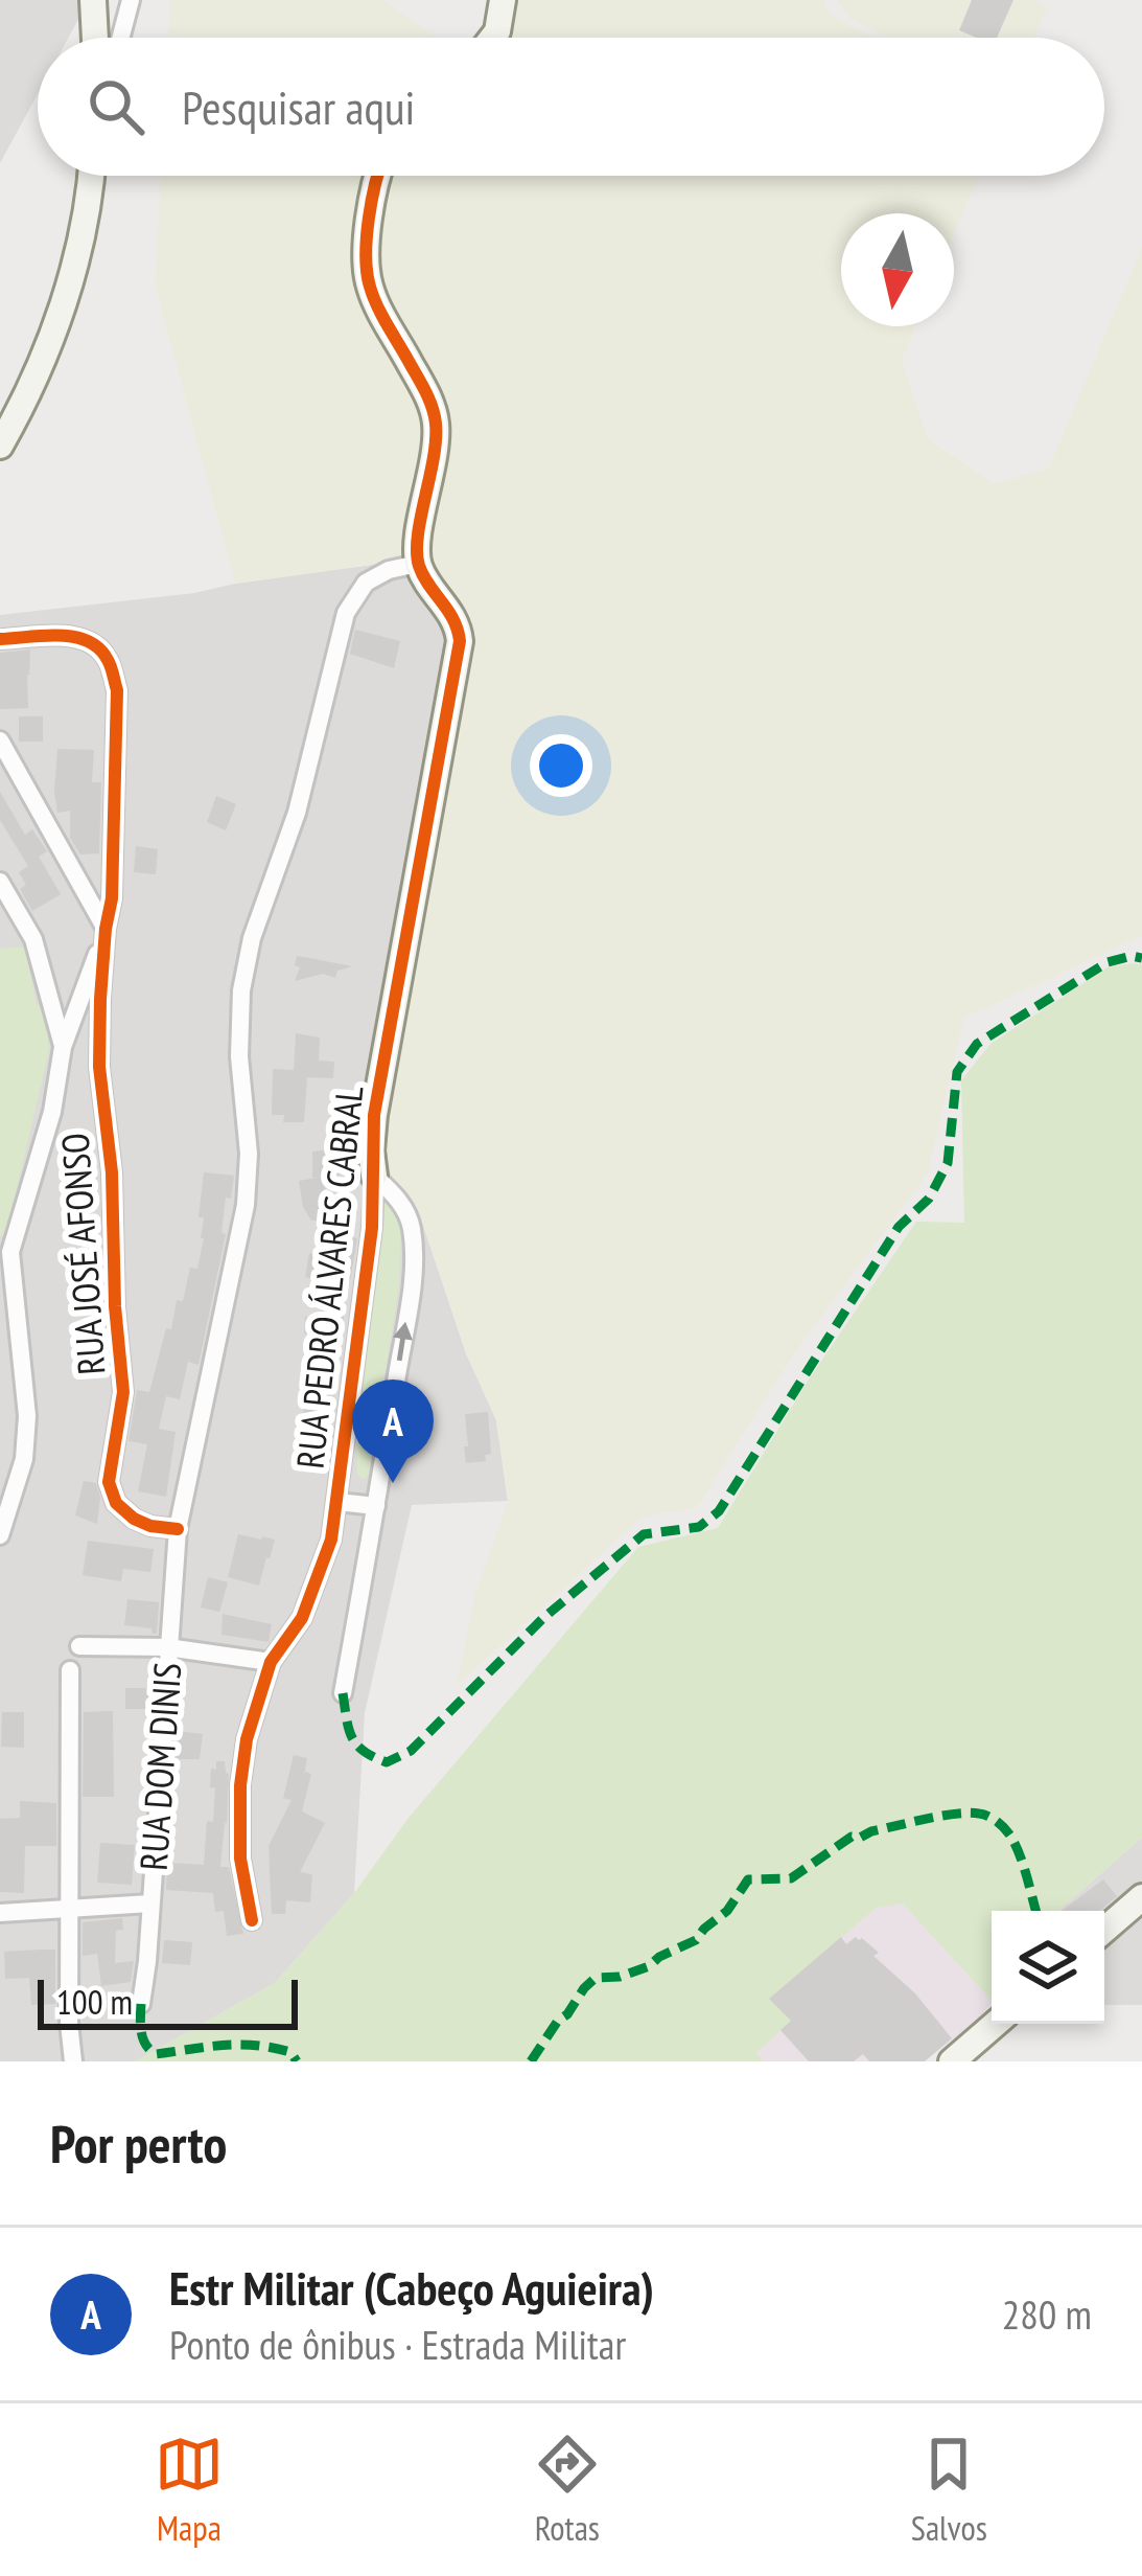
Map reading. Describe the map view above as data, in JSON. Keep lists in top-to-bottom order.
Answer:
{
  "streets": {
    "street": ["RUA JOSÉ AFONSO", "RUA PEDRO ÁLVARES CABRAL", "RUA DOM DINIS"]
  },
  "crossings": [
    ["RUA JOSÉ AFONSO", "RUA DOM DINIS"]
  ],
  "scale_bar": "100 m",
  "north": "bottom",
  "page": {
    "search": "Pesquisar aqui",
    "pins": "A",
    "scale": "100 m",
    "heading": "Por perto",
    "list": [
      {
        "mark": "A",
        "name": "Estr Militar (Cabeço Aguieira)",
        "note": "Ponto de ônibus · Estrada Militar",
        "value": "280 m"
      }
    ],
    "nav": ["Mapa", "Rotas", "Salvos"]
  }
}
